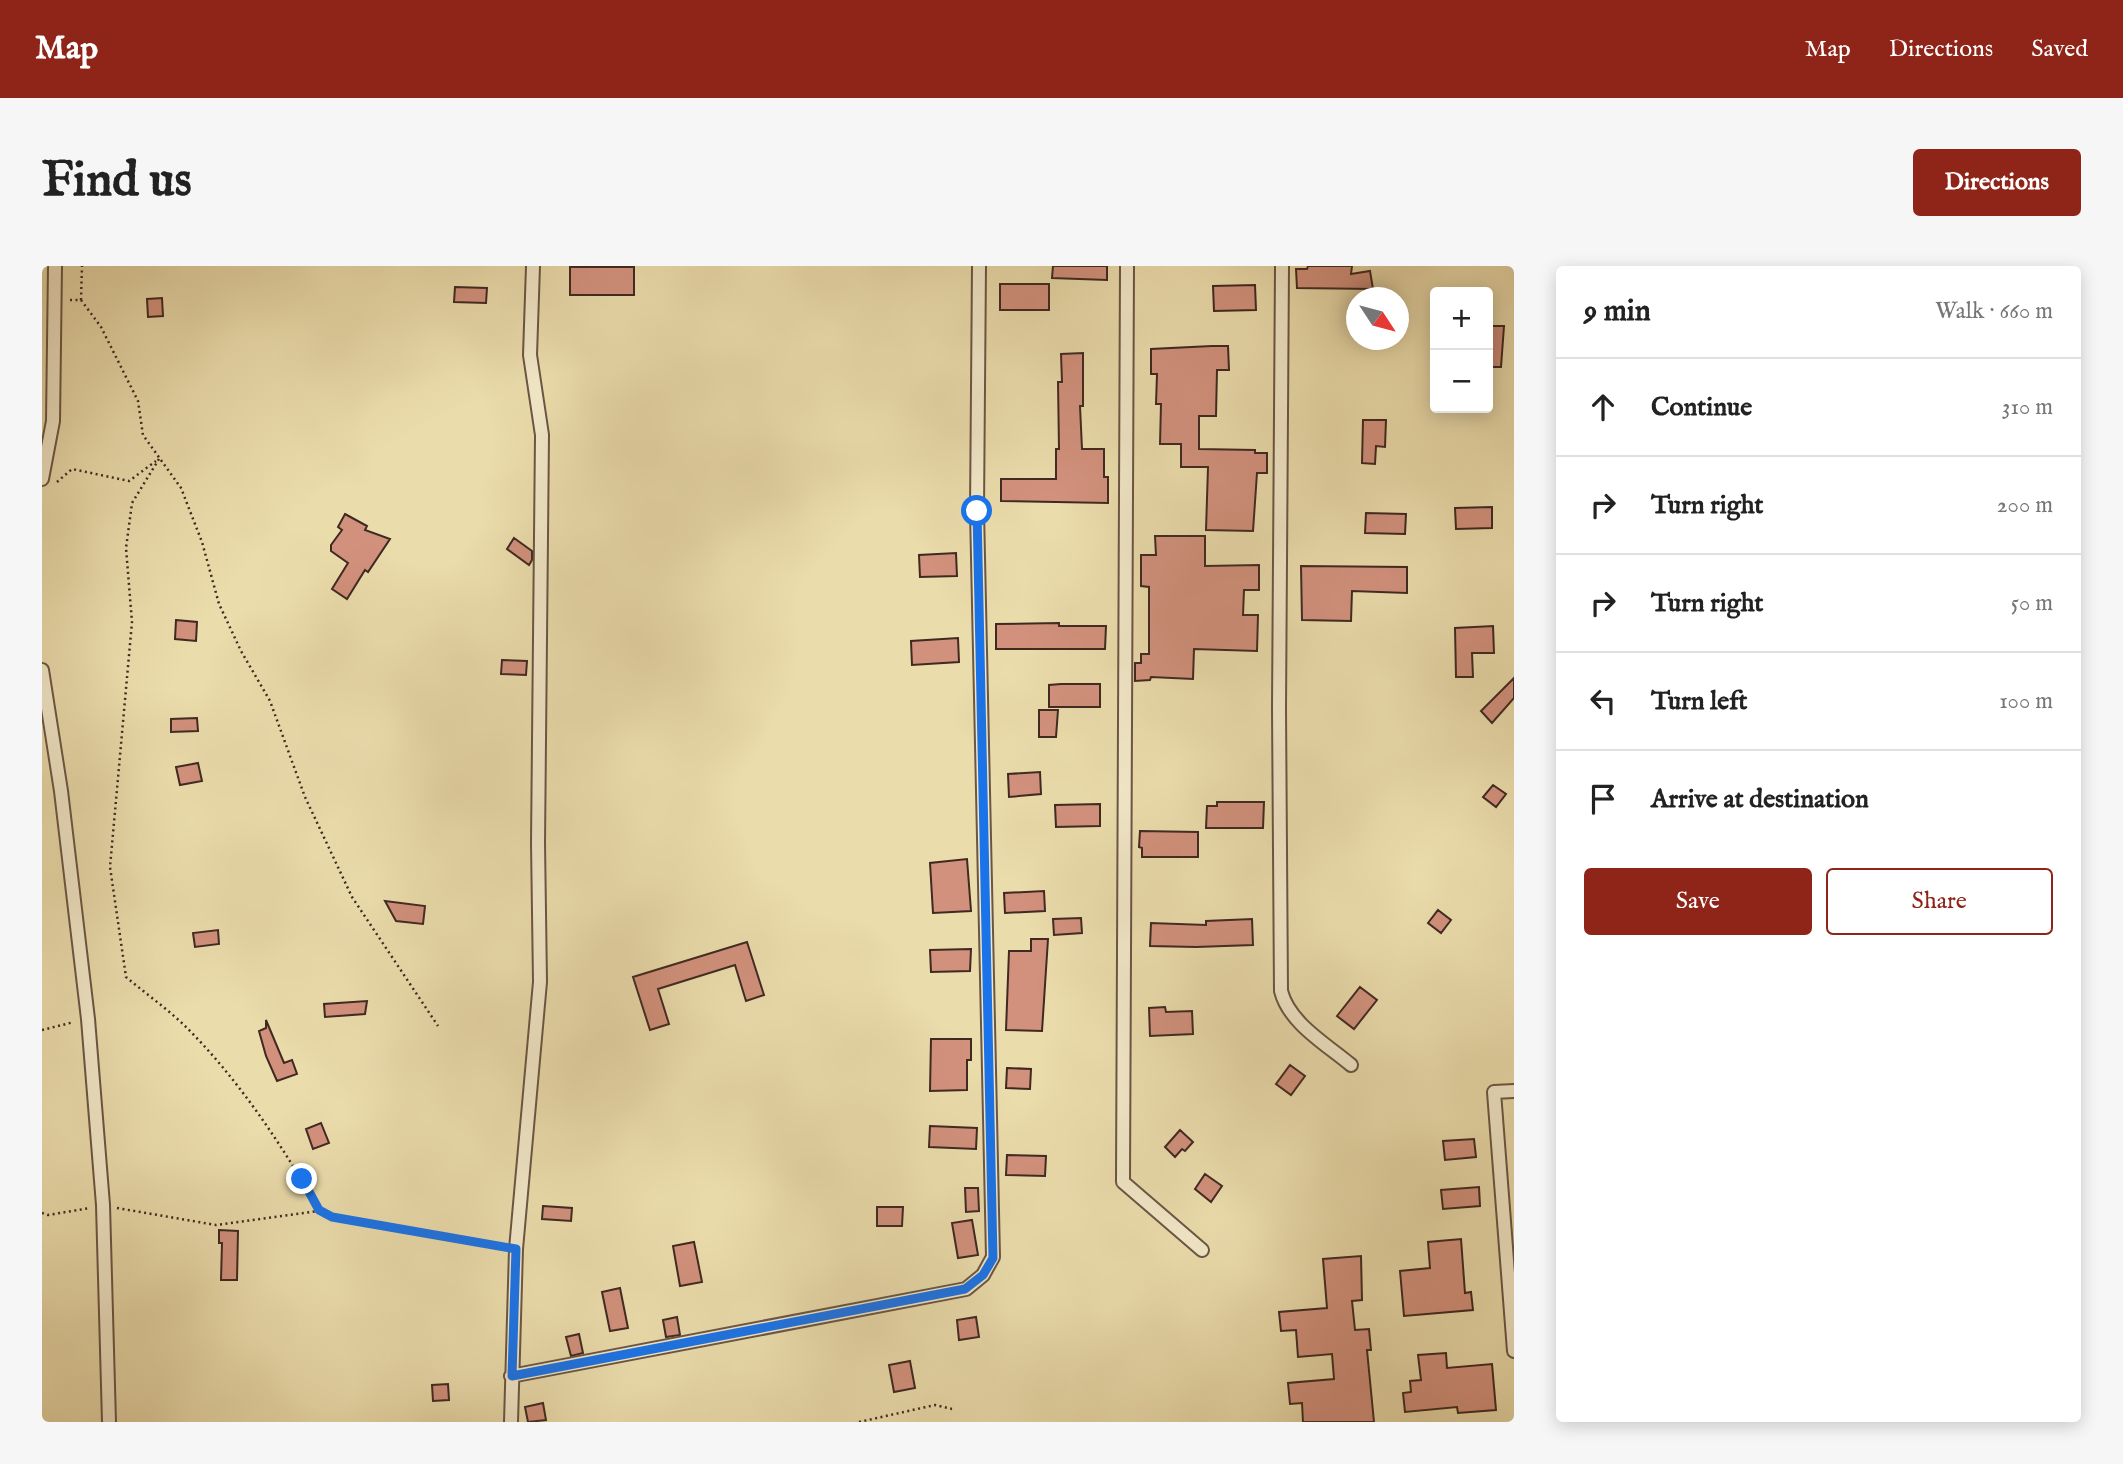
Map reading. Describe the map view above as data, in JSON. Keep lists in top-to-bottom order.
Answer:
{
  "north": "bottom right",
  "page": {
    "header": "Map",
    "nav": ["Map", "Directions", "Saved"],
    "buttons": [
      "Directions",
      ["Save", "Share"]
    ],
    "title": "Find us",
    "heading": ["9 min", "Walk · 660 m"],
    "map_buttons": ["+", "−"],
    "list": [
      ["Continue", "310 m"],
      ["Turn right", "200 m"],
      ["Turn right", "50 m"],
      ["Turn left", "100 m"],
      "Arrive at destination"
    ]
  }
}
